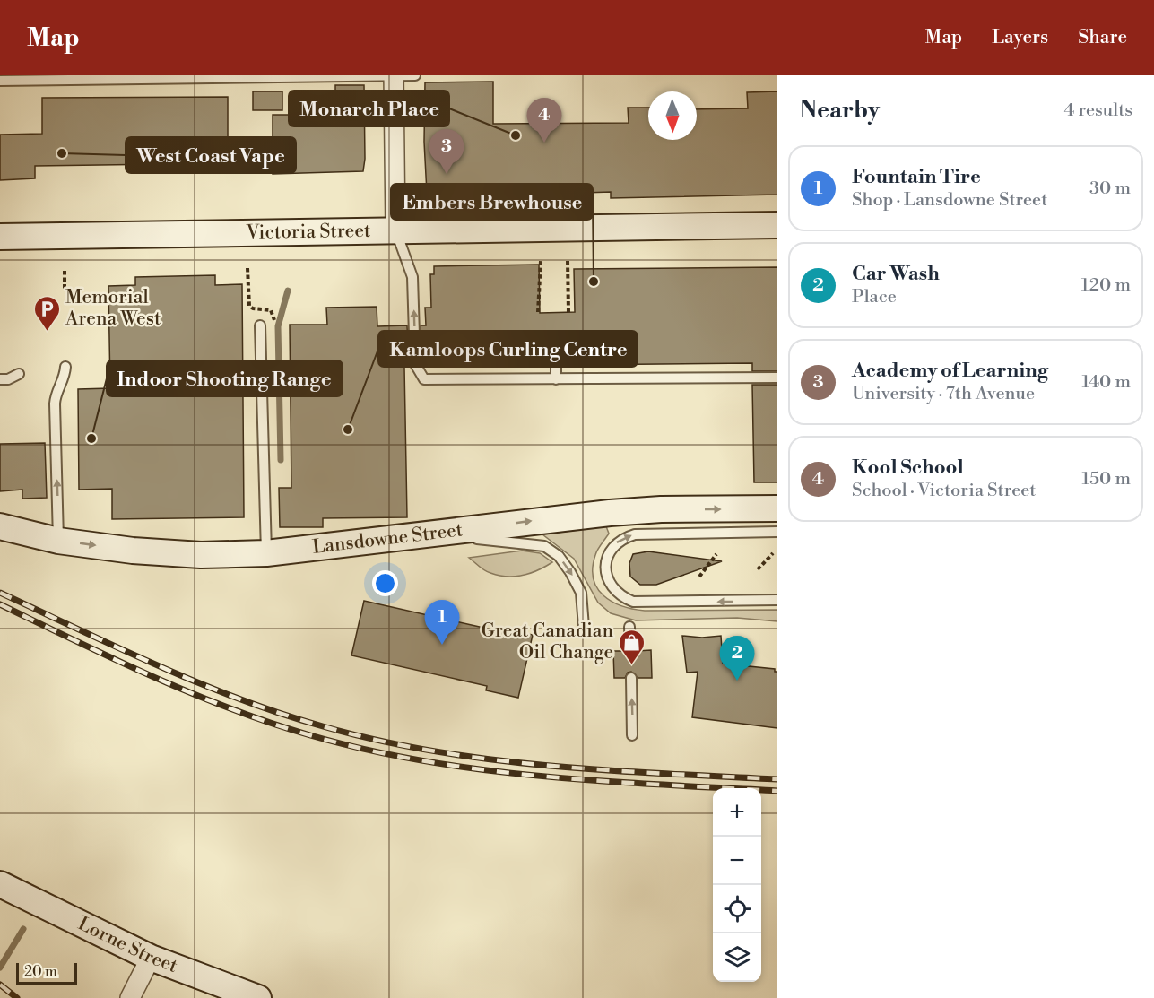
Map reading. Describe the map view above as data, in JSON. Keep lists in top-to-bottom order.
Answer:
{
  "streets": {
    "street": ["Victoria Street", "Lansdowne Street", "Lorne Street"]
  },
  "one_way": ["Lansdowne Street"],
  "places": {
    "other": [
      "Monarch Place",
      "West Coast Vape",
      "Embers Brewhouse",
      "Kamloops Curling Centre",
      "Indoor Shooting Range"
    ],
    "parking": ["Memorial Arena West"],
    "shop": ["Great Canadian Oil Change"]
  },
  "scale_bar": "20 m",
  "north": "bottom",
  "page": {
    "header": "Map",
    "nav": ["Map", "Layers", "Share"],
    "heading": ["Nearby", "4 results"],
    "pins": [
      "4",
      "3",
      "1",
      "2"
    ],
    "list": [
      {
        "mark": "1",
        "name": "Fountain Tire",
        "note": "Shop · Lansdowne Street",
        "value": "30 m"
      },
      {
        "mark": "2",
        "name": "Car Wash",
        "note": "Place",
        "value": "120 m"
      },
      {
        "mark": "3",
        "name": "Academy of Learning",
        "note": "University · 7th Avenue",
        "value": "140 m"
      },
      {
        "mark": "4",
        "name": "Kool School",
        "note": "School · Victoria Street",
        "value": "150 m"
      }
    ],
    "map_buttons": ["+", "−"],
    "scale": "20 m"
  }
}
